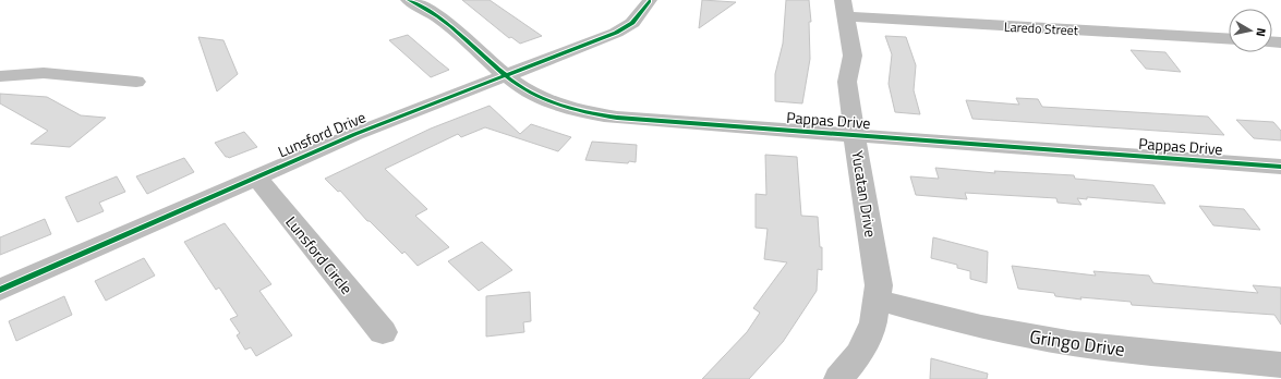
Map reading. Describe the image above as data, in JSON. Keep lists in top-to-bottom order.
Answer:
{
  "streets": {
    "street": [
      "Laredo Street",
      "Pappas Drive",
      "Lunsford Drive",
      "Yucatan Drive",
      "Lunsford Circle",
      "Gringo Drive"
    ]
  },
  "crossings": [
    ["Laredo Street", "Yucatan Drive"],
    ["Pappas Drive", "Lunsford Drive"],
    ["Pappas Drive", "Yucatan Drive"],
    ["Lunsford Drive", "Lunsford Circle"],
    ["Yucatan Drive", "Gringo Drive"]
  ],
  "north": "right"
}
